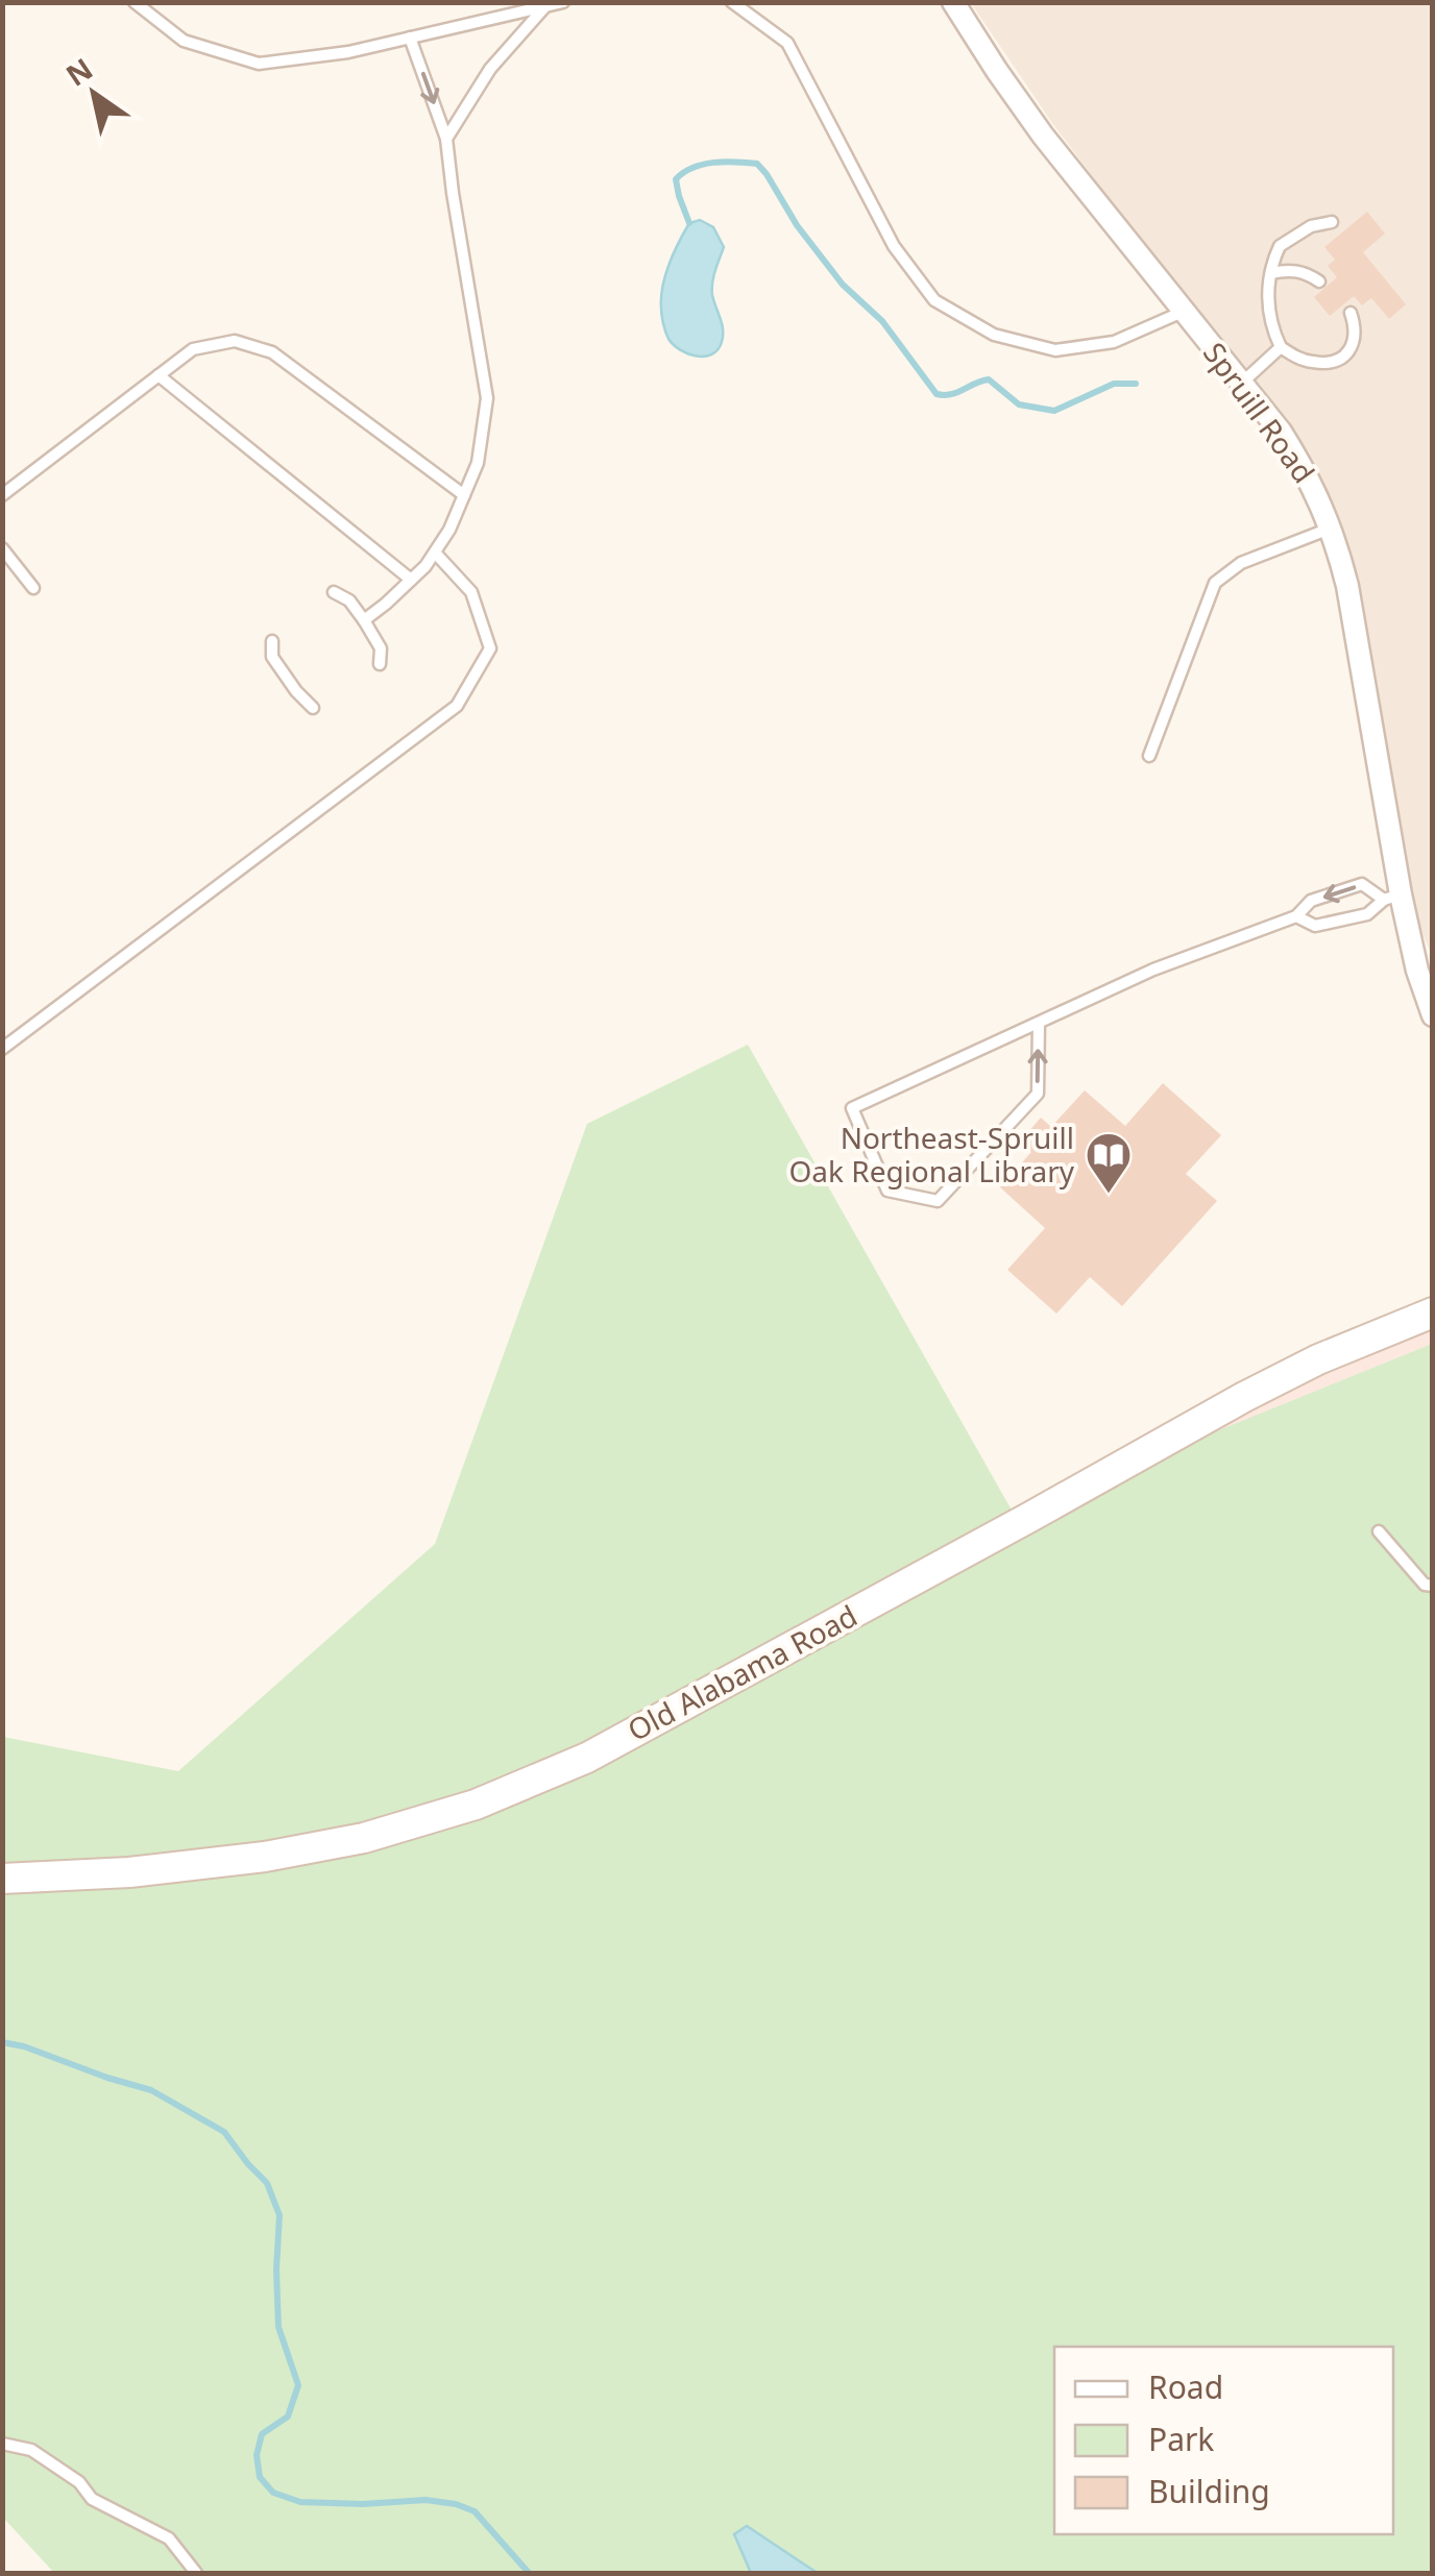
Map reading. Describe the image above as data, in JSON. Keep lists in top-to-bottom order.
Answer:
{
  "streets": {
    "main road": ["Old Alabama Road"],
    "street": ["Spruill Road"]
  },
  "places": {
    "library": ["Northeast-Spruill Oak Regional Library"]
  },
  "legend": ["Road", "Park", "Building"],
  "north": "top left"
}
